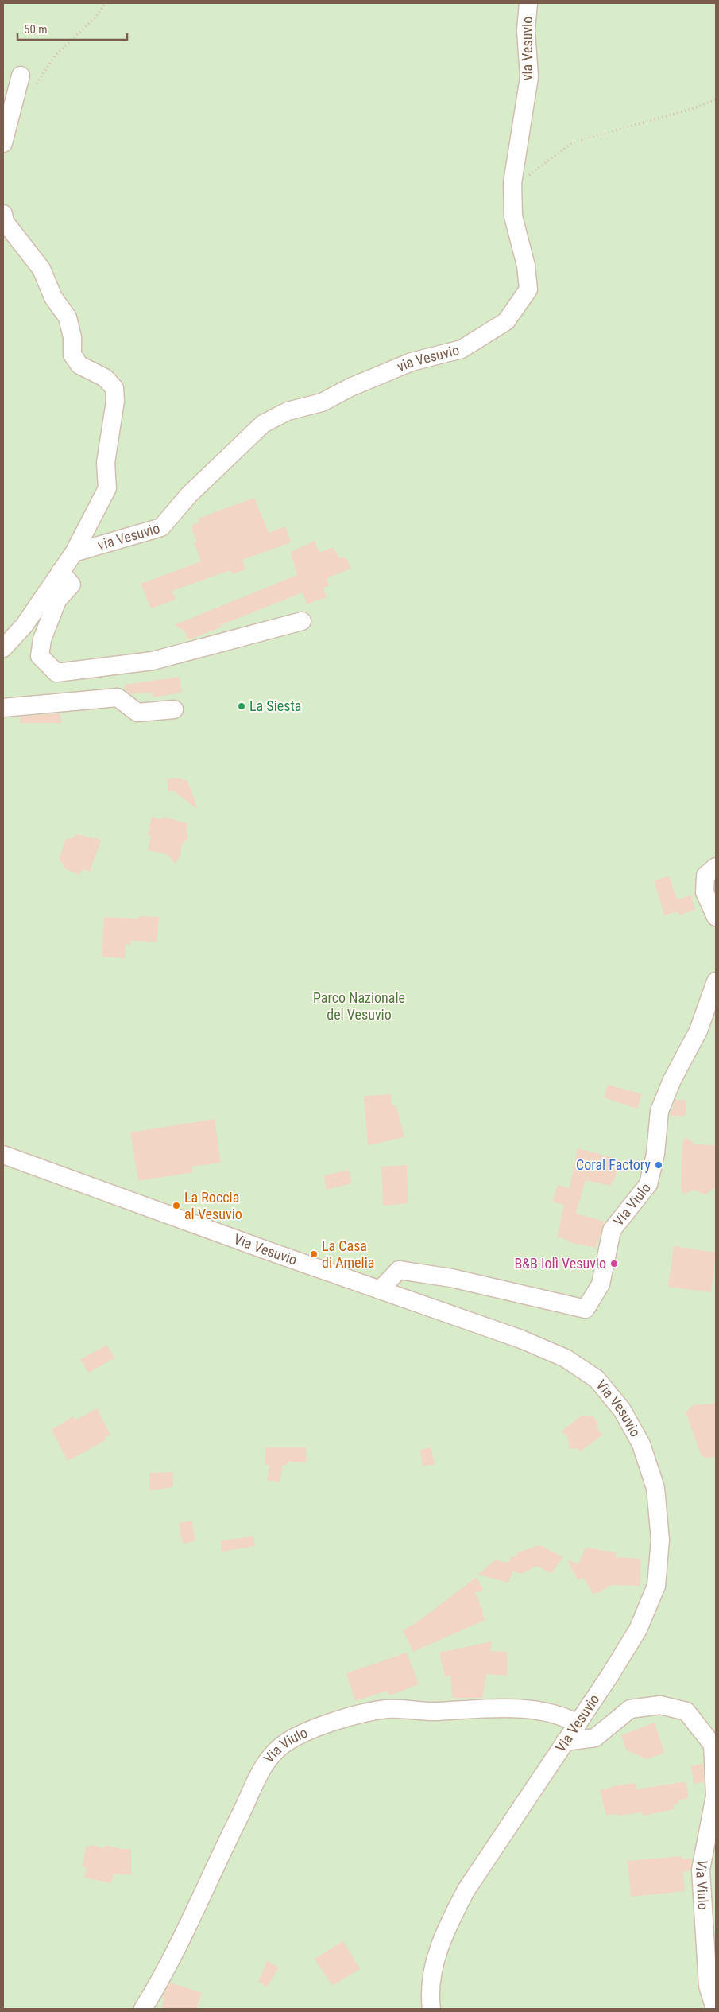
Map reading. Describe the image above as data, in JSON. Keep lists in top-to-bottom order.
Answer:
{
  "streets": {
    "street": ["via Vesuvio", "Via Viulo", "Via Vesuvio"]
  },
  "crossings": [
    ["Via Viulo", "Via Vesuvio"]
  ],
  "parks": ["Parco Nazionale del Vesuvio"],
  "places": [
    "La Siesta",
    "Coral Factory",
    "La Roccia al Vesuvio",
    "La Casa di Amelia",
    "B&B Iolì Vesuvio"
  ],
  "scale_bar": "50 m"
}
